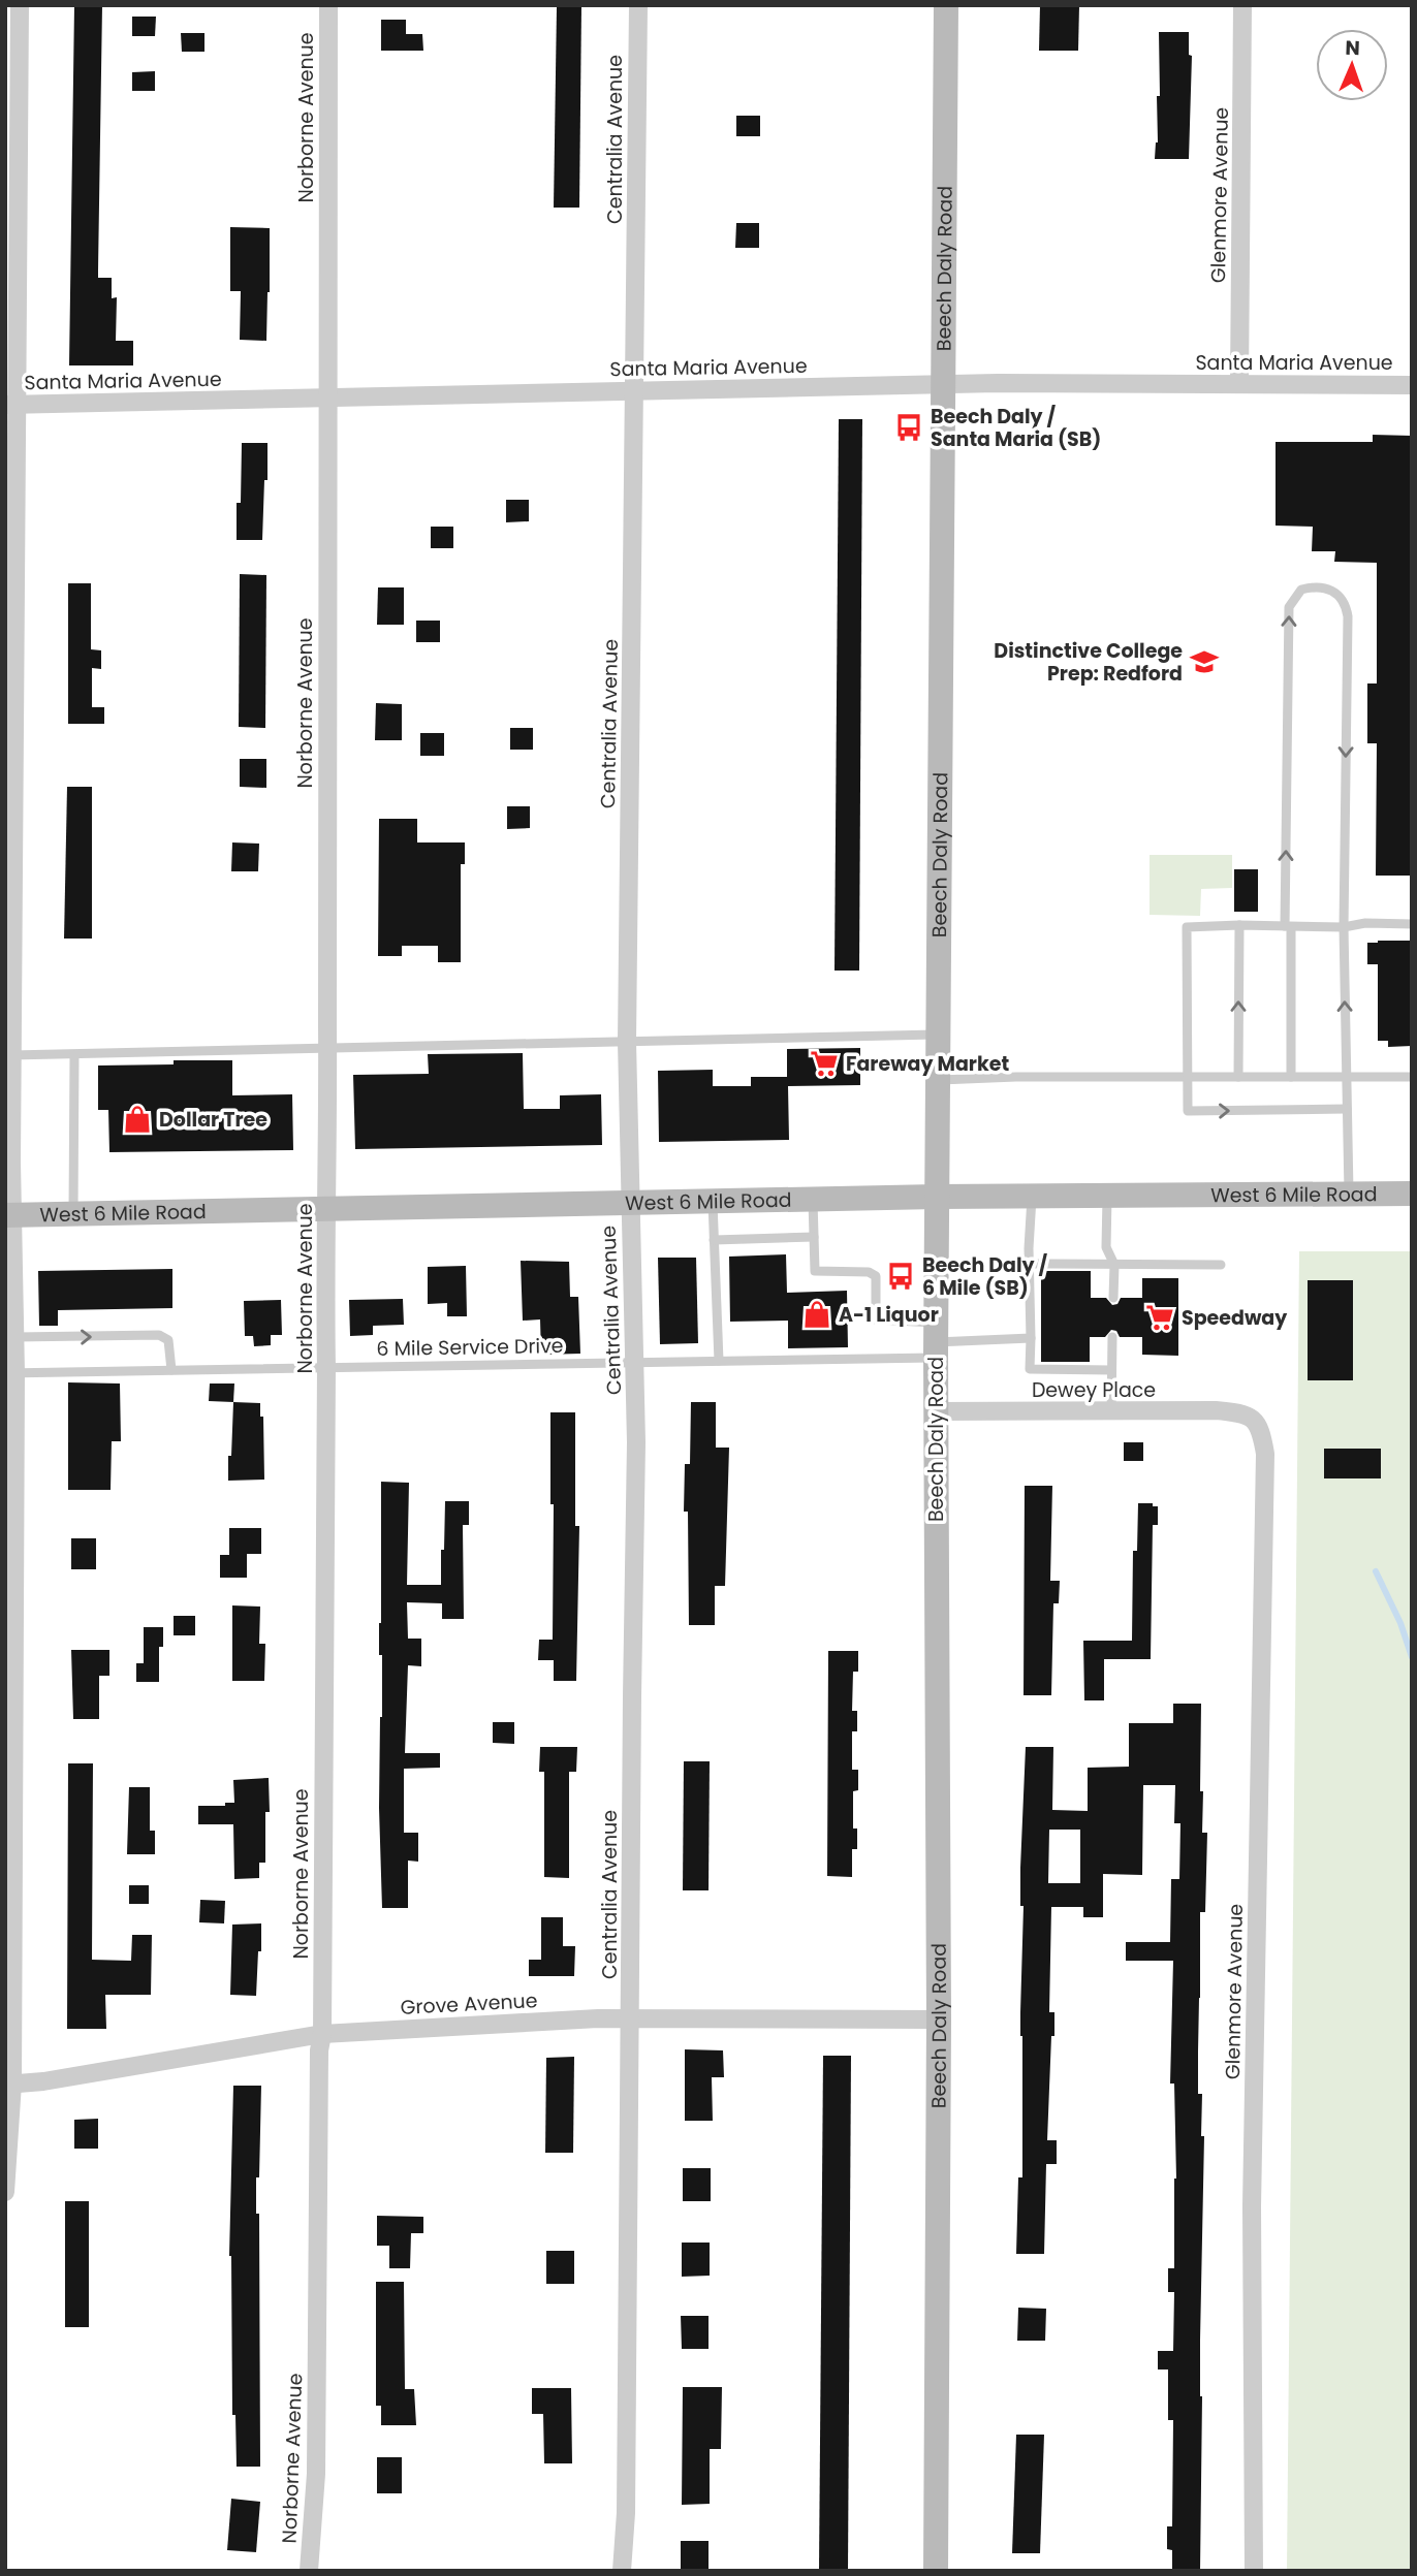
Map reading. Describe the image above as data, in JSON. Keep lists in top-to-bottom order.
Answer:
{
  "streets": {
    "main road": ["Beech Daly Road", "West 6 Mile Road"],
    "street": [
      "Norborne Avenue",
      "Centralia Avenue",
      "Glenmore Avenue",
      "Santa Maria Avenue",
      "Dewey Place",
      "Grove Avenue"
    ],
    "lane": ["6 Mile Service Drive"]
  },
  "crossings": [
    ["Norborne Avenue", "Santa Maria Avenue"],
    ["Norborne Avenue", "West 6 Mile Road"],
    ["Norborne Avenue", "6 Mile Service Drive"],
    ["Norborne Avenue", "Grove Avenue"],
    ["Centralia Avenue", "Santa Maria Avenue"],
    ["Centralia Avenue", "West 6 Mile Road"],
    ["Centralia Avenue", "6 Mile Service Drive"],
    ["Centralia Avenue", "Grove Avenue"],
    ["Glenmore Avenue", "Santa Maria Avenue"],
    ["Glenmore Avenue", "Dewey Place"],
    ["Beech Daly Road", "Santa Maria Avenue"],
    ["Beech Daly Road", "West 6 Mile Road"],
    ["Beech Daly Road", "6 Mile Service Drive"],
    ["Beech Daly Road", "Dewey Place"],
    ["Beech Daly Road", "Grove Avenue"]
  ],
  "places": {
    "bus stop": ["Beech Daly / Santa Maria (SB)", "Beech Daly / 6 Mile (SB)"],
    "school or university": ["Distinctive College Prep: Redford"],
    "supermarket": ["Fareway Market", "Speedway"],
    "shop": ["Dollar Tree", "A-1 Liquor"]
  },
  "north": "top"
}
